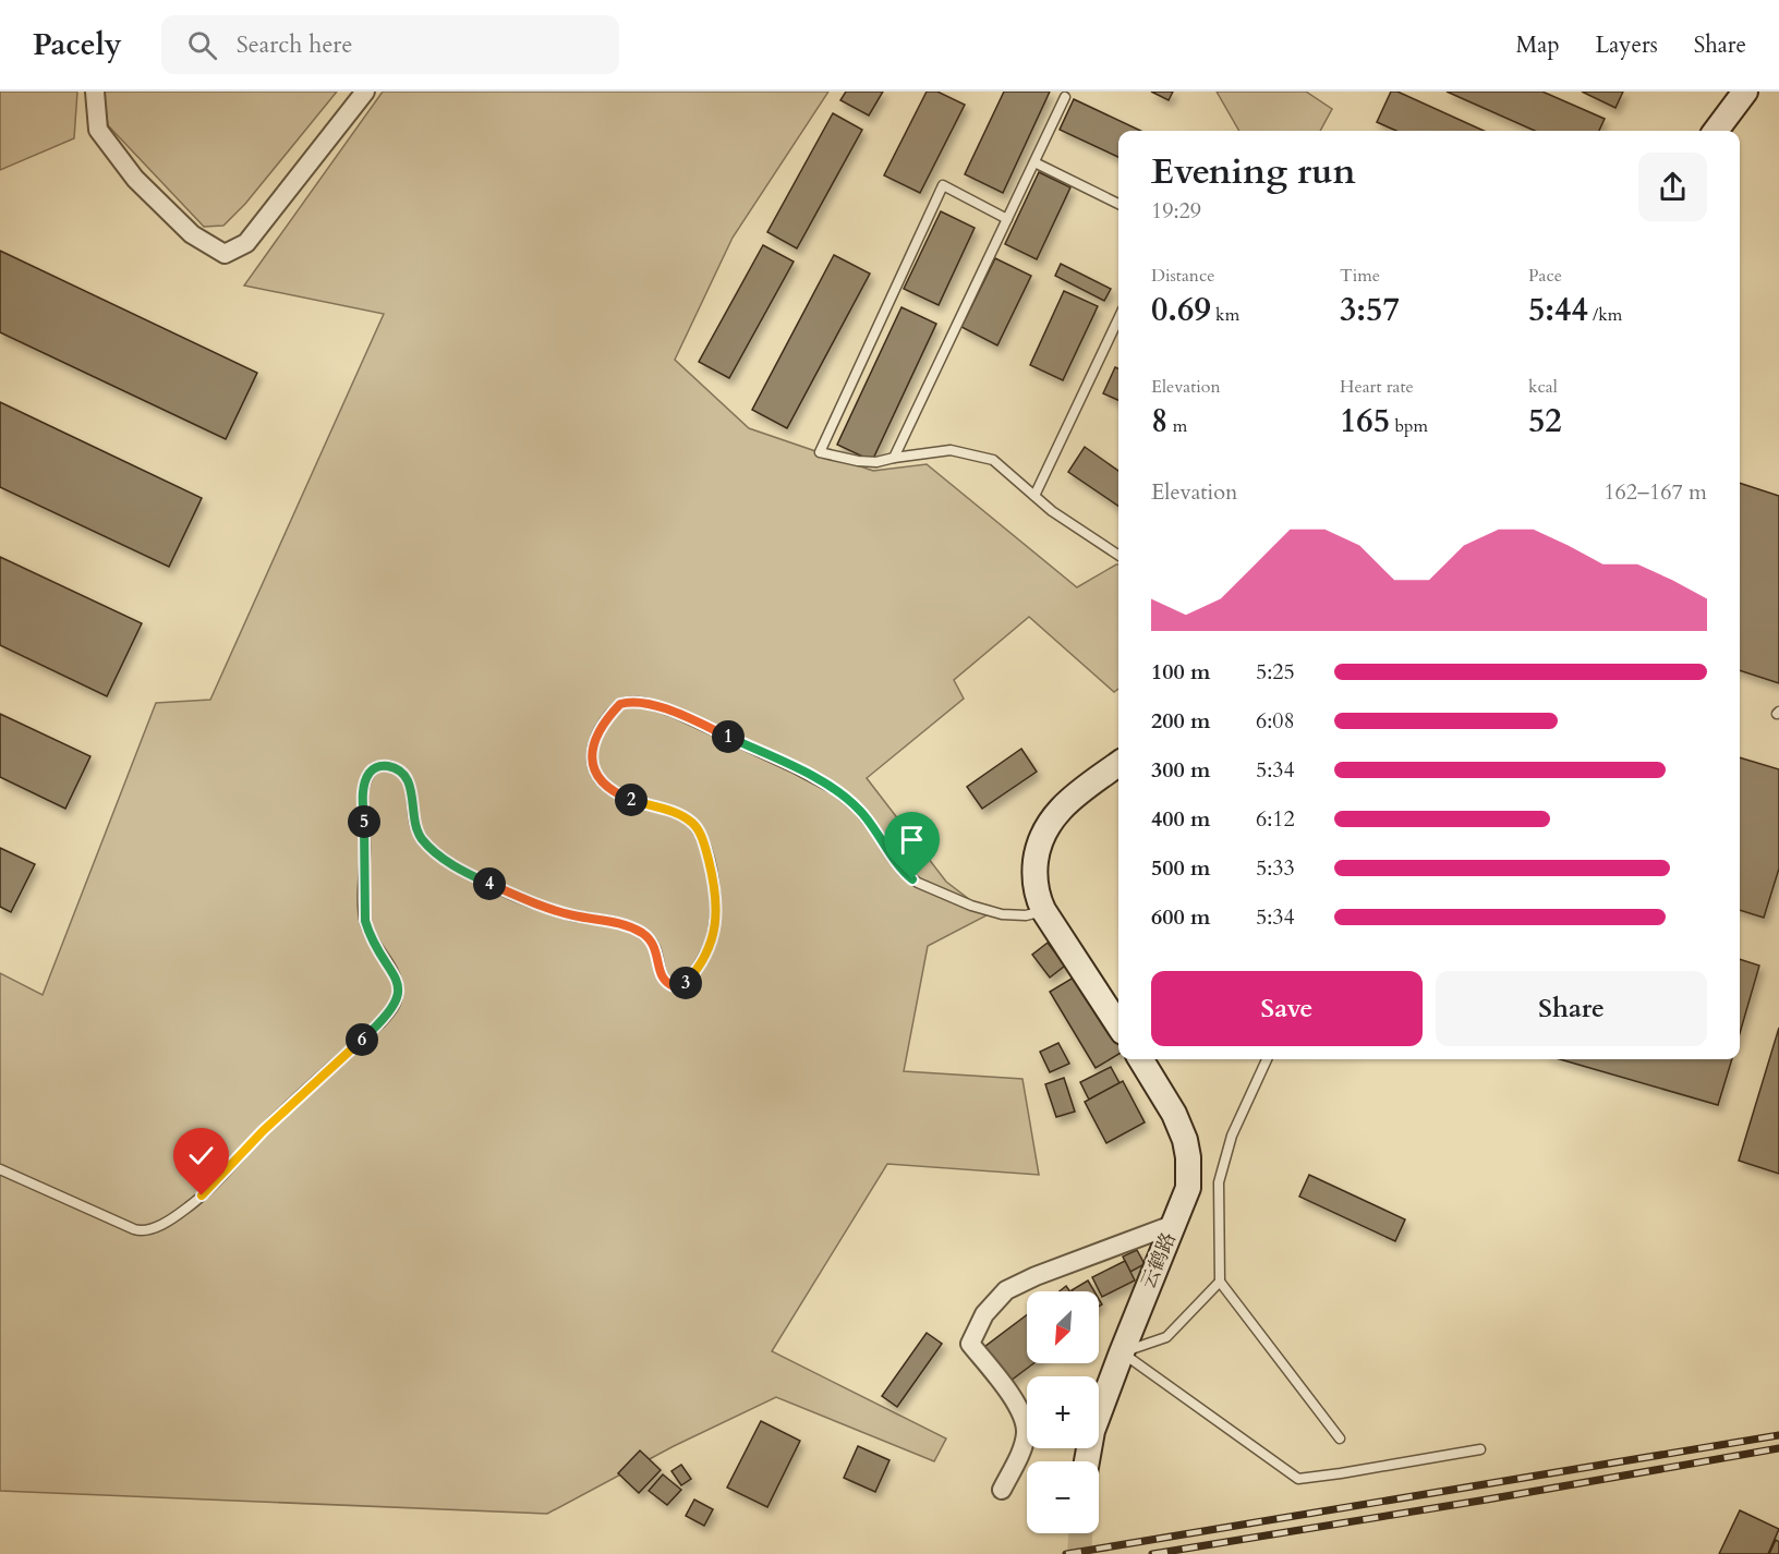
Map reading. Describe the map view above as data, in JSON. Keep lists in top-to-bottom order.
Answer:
{
  "streets": {
    "street": ["云鹤路"]
  },
  "north": "bottom left",
  "page": {
    "header": "Pacely",
    "search": "Search here",
    "nav": ["Map", "Layers", "Share"],
    "heading": ["Evening run", "19:29"],
    "stats": [
      ["Distance", "0.69 km"],
      ["Time", "3:57"],
      ["Pace", "5:44 /km"],
      ["Elevation", "8 m"],
      ["Heart rate", "165 bpm"],
      ["kcal", "52"]
    ],
    "chart": ["Elevation", "162–167 m"],
    "list": [
      {
        "name": "100 m",
        "note": "5:25"
      },
      {
        "name": "200 m",
        "note": "6:08"
      },
      {
        "name": "300 m",
        "note": "5:34"
      },
      {
        "name": "400 m",
        "note": "6:12"
      },
      {
        "name": "500 m",
        "note": "5:33"
      },
      {
        "name": "600 m",
        "note": "5:34"
      }
    ],
    "pins": [
      "1",
      "2",
      "5",
      "4",
      "3",
      "6"
    ],
    "buttons": ["Save", "Share"],
    "map_buttons": ["+", "−"]
  }
}
